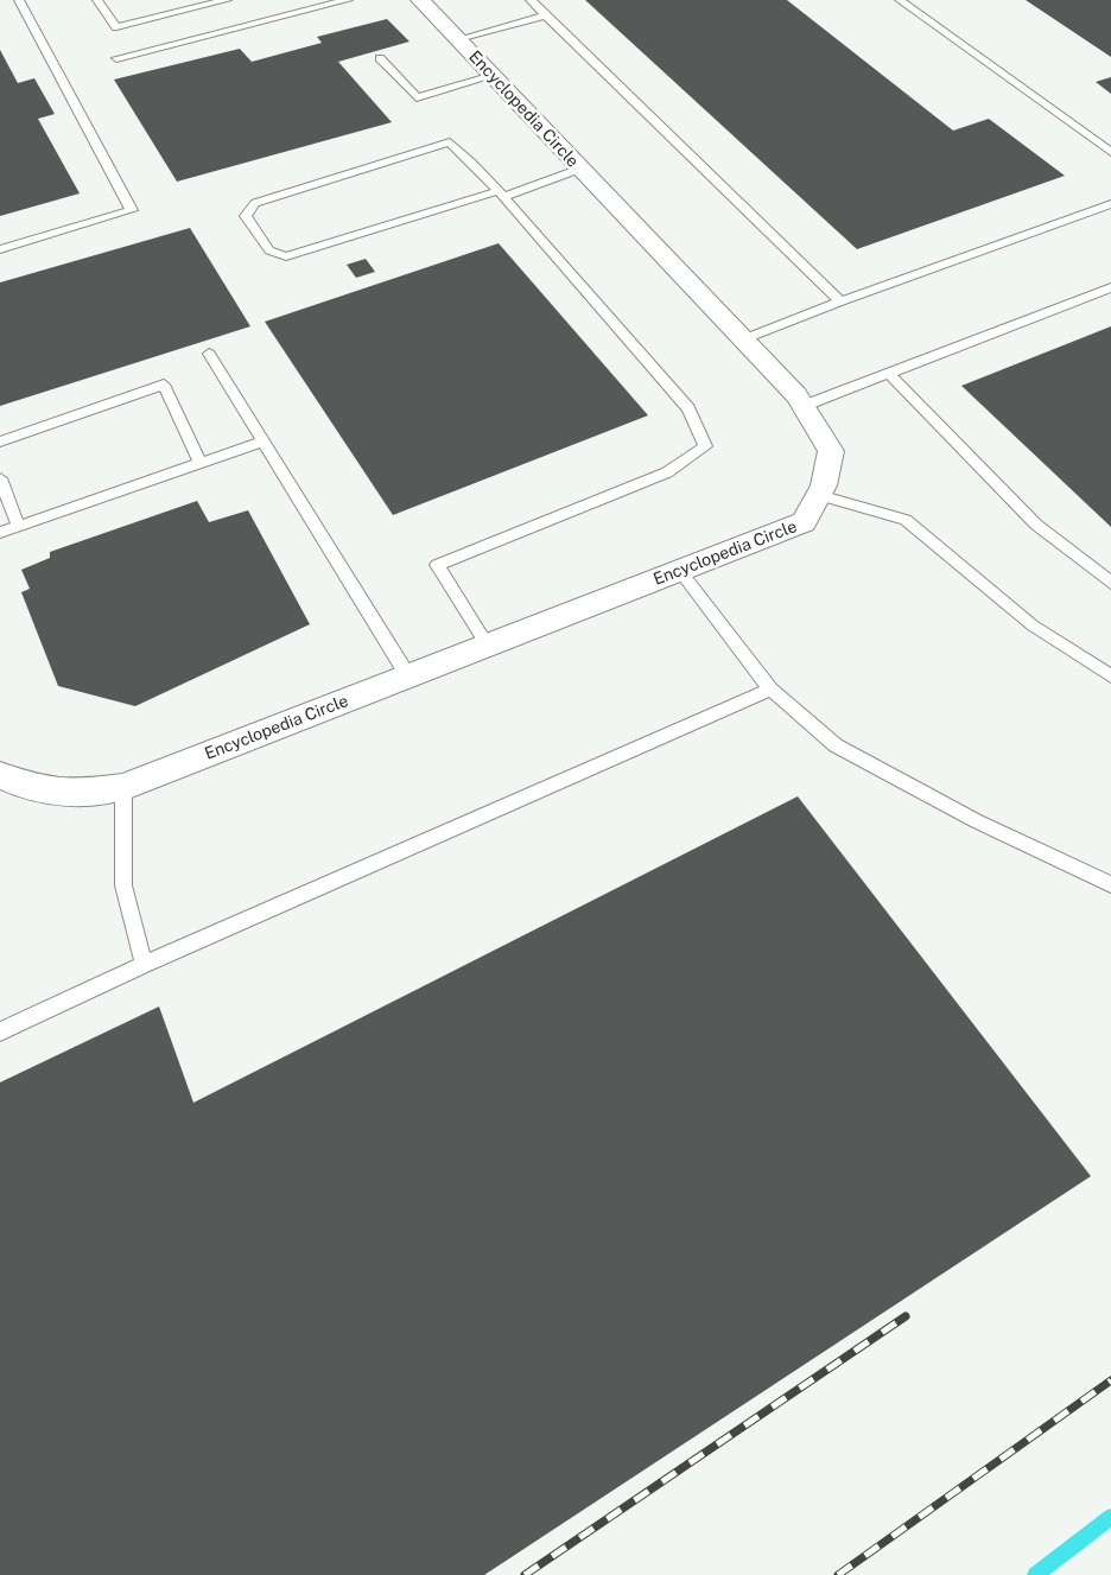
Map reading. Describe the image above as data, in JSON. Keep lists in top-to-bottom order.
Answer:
{
  "streets": {
    "street": ["Encyclopedia Circle"]
  }
}
